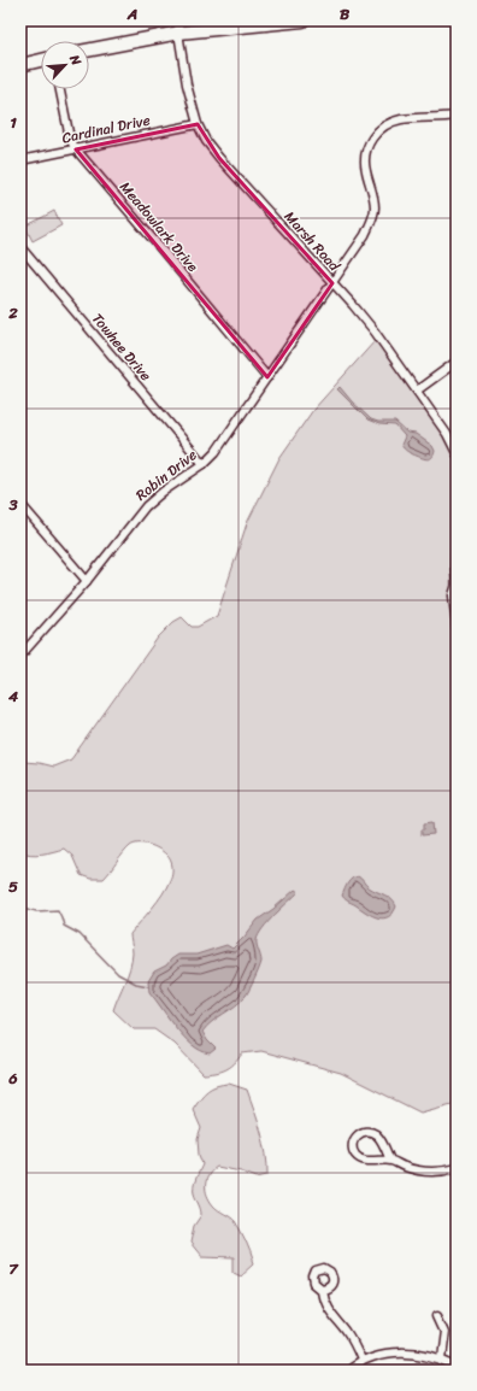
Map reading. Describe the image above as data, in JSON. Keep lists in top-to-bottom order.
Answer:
{
  "streets": {
    "street": [
      "Cardinal Drive",
      "Meadowlark Drive",
      "Marsh Road",
      "Towhee Drive",
      "Robin Drive"
    ]
  },
  "crossings": [
    ["Cardinal Drive", "Meadowlark Drive"],
    ["Cardinal Drive", "Marsh Road"],
    ["Meadowlark Drive", "Robin Drive"],
    ["Marsh Road", "Robin Drive"],
    ["Towhee Drive", "Robin Drive"]
  ],
  "north": "top right",
  "grid": {
    "columns": ["A", "B"],
    "rows": [
      "1",
      "2",
      "3",
      "4",
      "5",
      "6",
      "7"
    ]
  }
}
